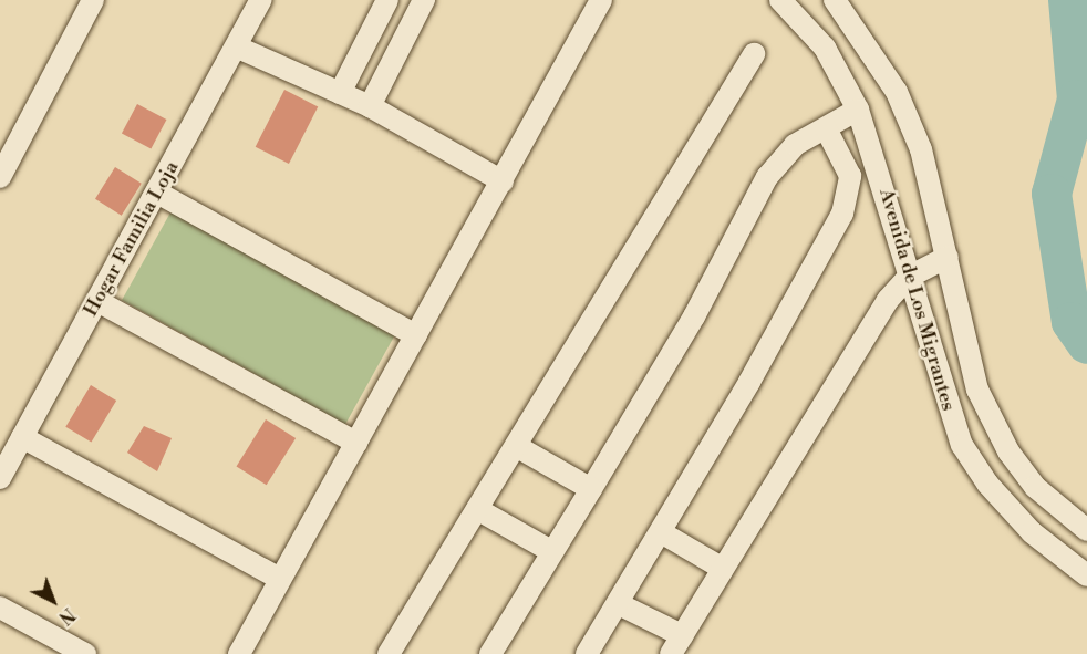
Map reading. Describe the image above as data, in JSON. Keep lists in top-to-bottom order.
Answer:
{
  "streets": {
    "street": ["Hogar Familia Loja", "Avenida de Los Migrantes"]
  },
  "north": "bottom right"
}
